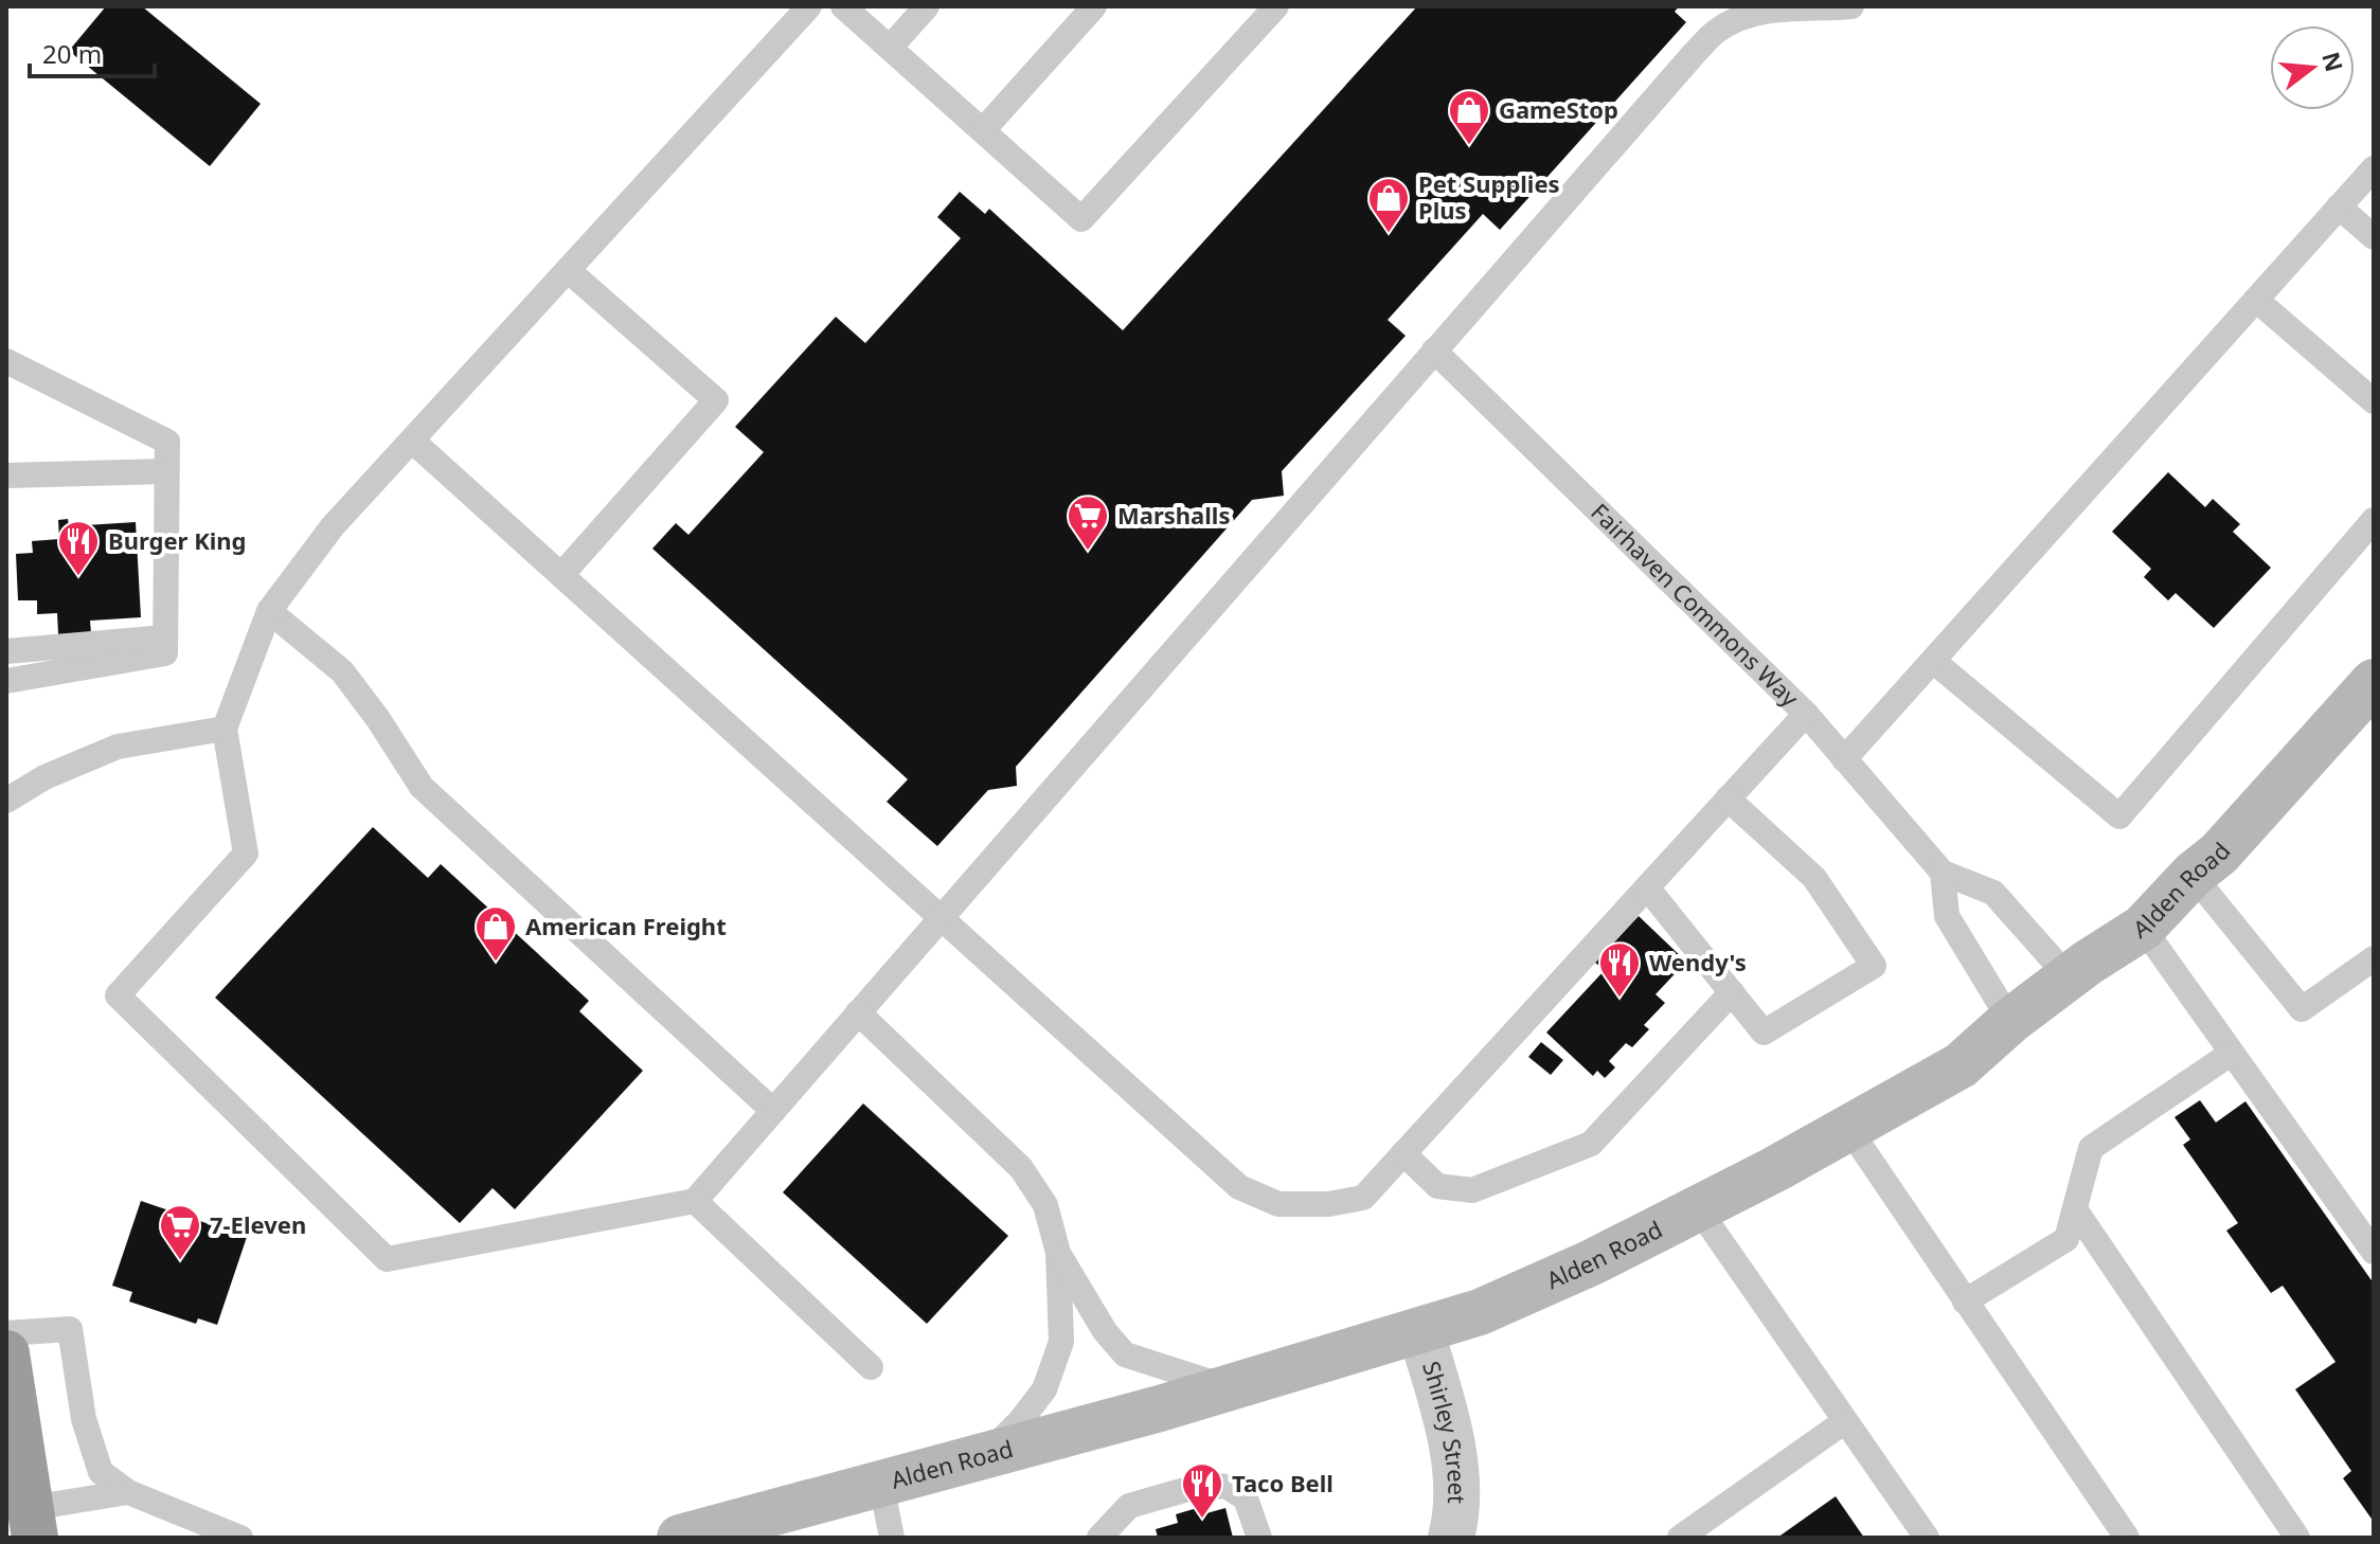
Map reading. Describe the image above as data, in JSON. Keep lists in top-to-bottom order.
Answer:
{
  "streets": {
    "main road": ["Alden Road"],
    "street": ["Shirley Street"],
    "lane": ["Fairhaven Commons Way"]
  },
  "crossings": [
    ["Fairhaven Commons Way", "Alden Road"],
    ["Alden Road", "Shirley Street"]
  ],
  "places": {
    "shop": ["GameStop", "Pet Supplies Plus", "American Freight"],
    "supermarket": ["Marshalls", "7-Eleven"],
    "restaurant": ["Burger King", "Wendy's", "Taco Bell"]
  },
  "scale_bar": "20 m",
  "north": "right"
}
